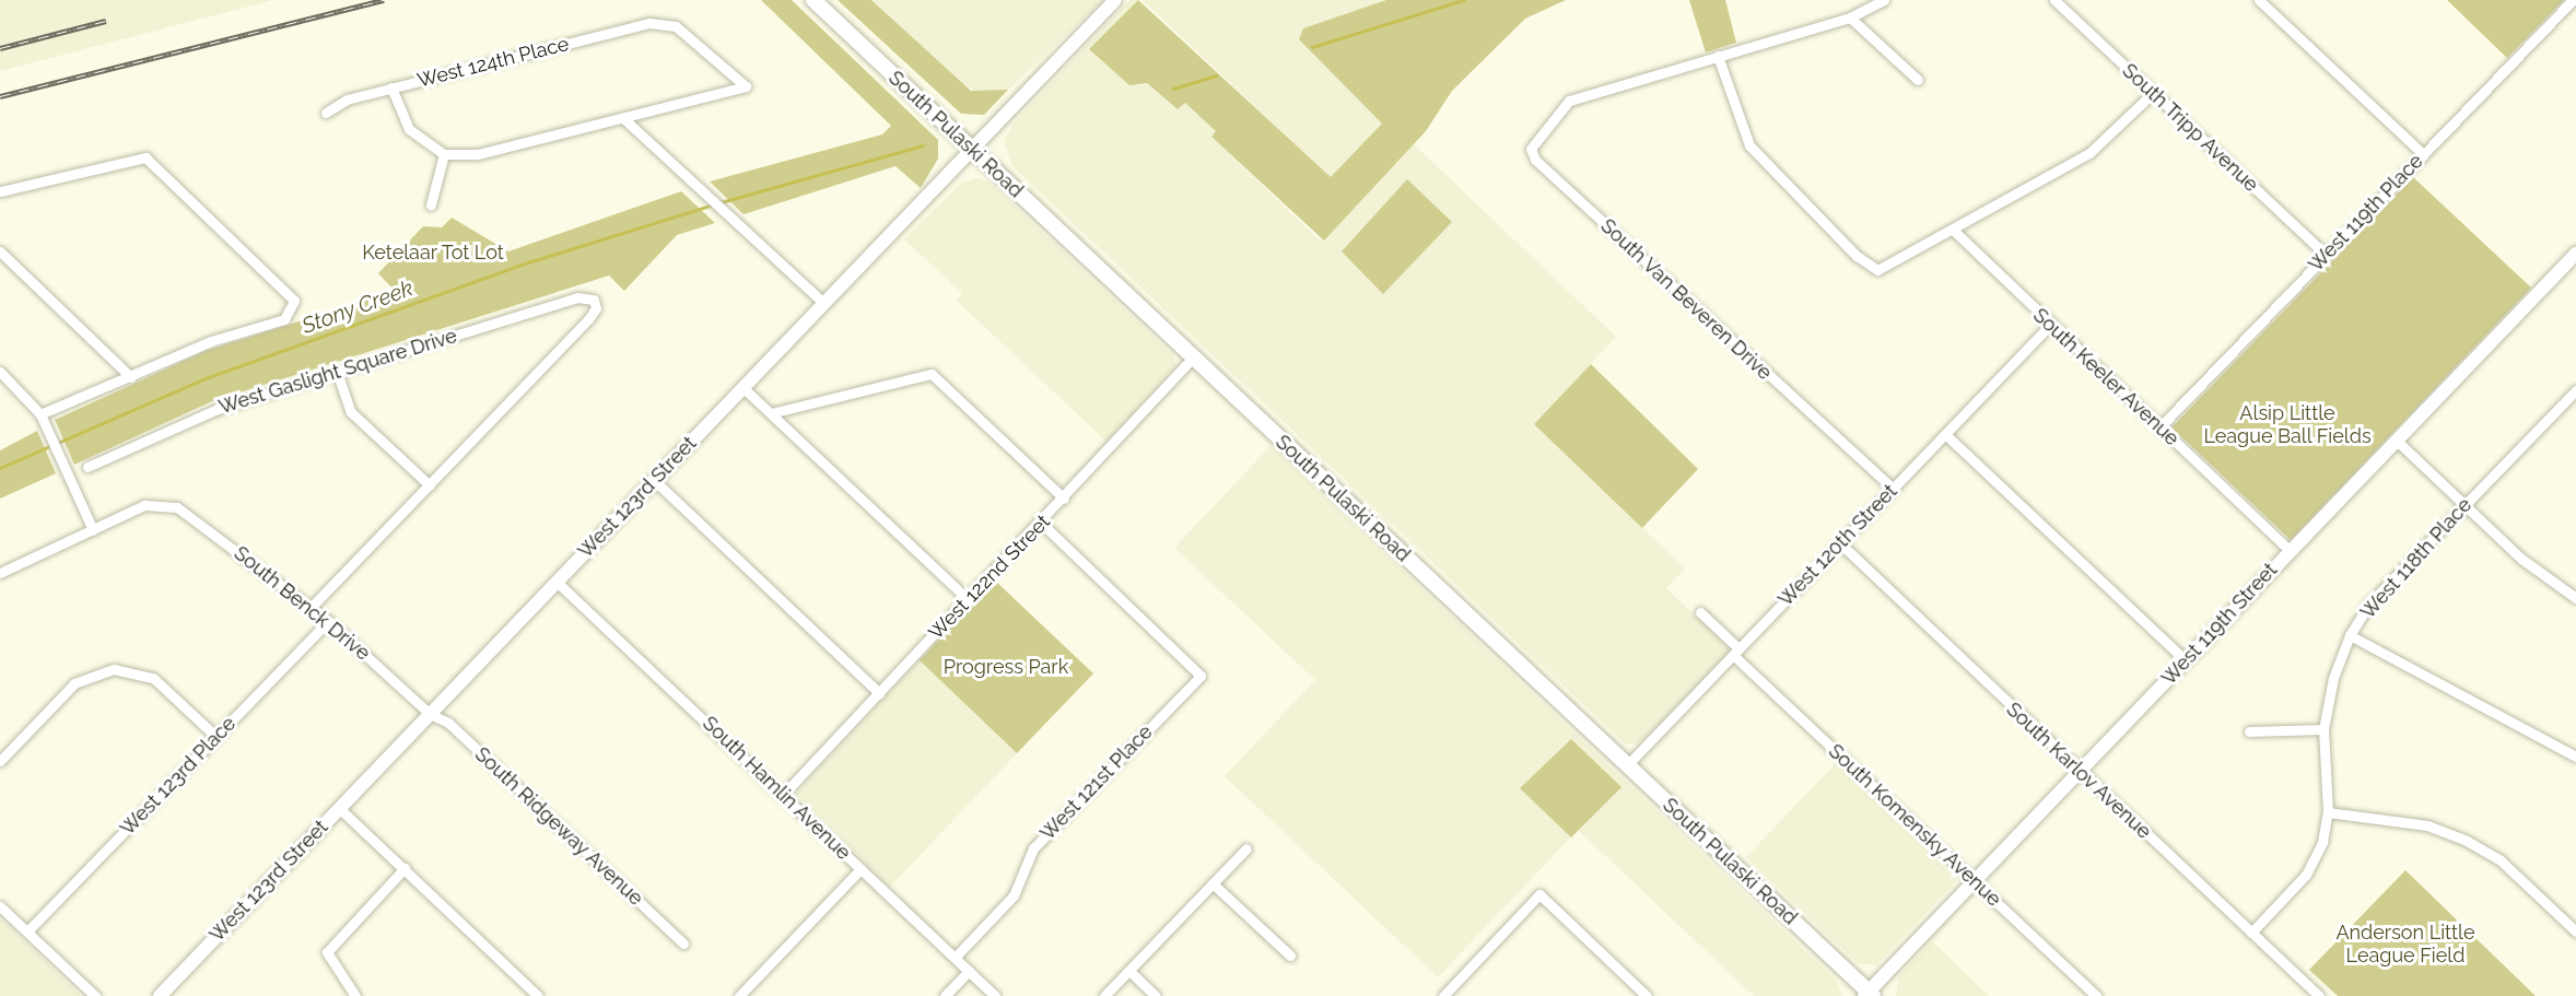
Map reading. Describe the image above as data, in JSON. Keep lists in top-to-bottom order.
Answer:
{
  "streets": {
    "main road": ["South Pulaski Road"],
    "street": [
      "West 124th Place",
      "South Tripp Avenue",
      "West 119th Place",
      "South Van Beveren Drive",
      "West Gaslight Square Drive",
      "South Keeler Avenue",
      "West 123rd Street",
      "West 120th Street",
      "West 118th Place",
      "West 122nd Street",
      "South Benck Drive",
      "West 119th Street",
      "South Karlov Avenue",
      "West 123rd Place",
      "West 121st Place",
      "South Hamlin Avenue",
      "South Komensky Avenue",
      "South Ridgeway Avenue"
    ]
  },
  "crossings": [
    ["South Tripp Avenue", "West 119th Place"],
    ["South Pulaski Road", "West 123rd Street"],
    ["South Pulaski Road", "West 120th Street"],
    ["South Pulaski Road", "West 122nd Street"],
    ["South Pulaski Road", "West 119th Street"],
    ["West 119th Place", "South Keeler Avenue"],
    ["South Van Beveren Drive", "West 120th Street"],
    ["South Keeler Avenue", "West 120th Street"],
    ["South Keeler Avenue", "West 119th Street"],
    ["West 123rd Street", "South Benck Drive"],
    ["West 123rd Street", "South Hamlin Avenue"],
    ["West 123rd Street", "South Ridgeway Avenue"],
    ["West 120th Street", "South Karlov Avenue"],
    ["West 120th Street", "South Komensky Avenue"],
    ["West 118th Place", "South Karlov Avenue"],
    ["West 122nd Street", "West 121st Place"],
    ["West 122nd Street", "South Hamlin Avenue"],
    ["South Benck Drive", "West 123rd Place"],
    ["South Benck Drive", "South Ridgeway Avenue"],
    ["West 119th Street", "South Karlov Avenue"],
    ["West 119th Street", "South Komensky Avenue"],
    ["West 121st Place", "South Hamlin Avenue"]
  ],
  "water": ["Stony Creek"],
  "parks": [
    "Ketelaar Tot Lot",
    "Alsip Little League Ball Fields",
    "Progress Park",
    "Anderson Little League Field"
  ]
}
